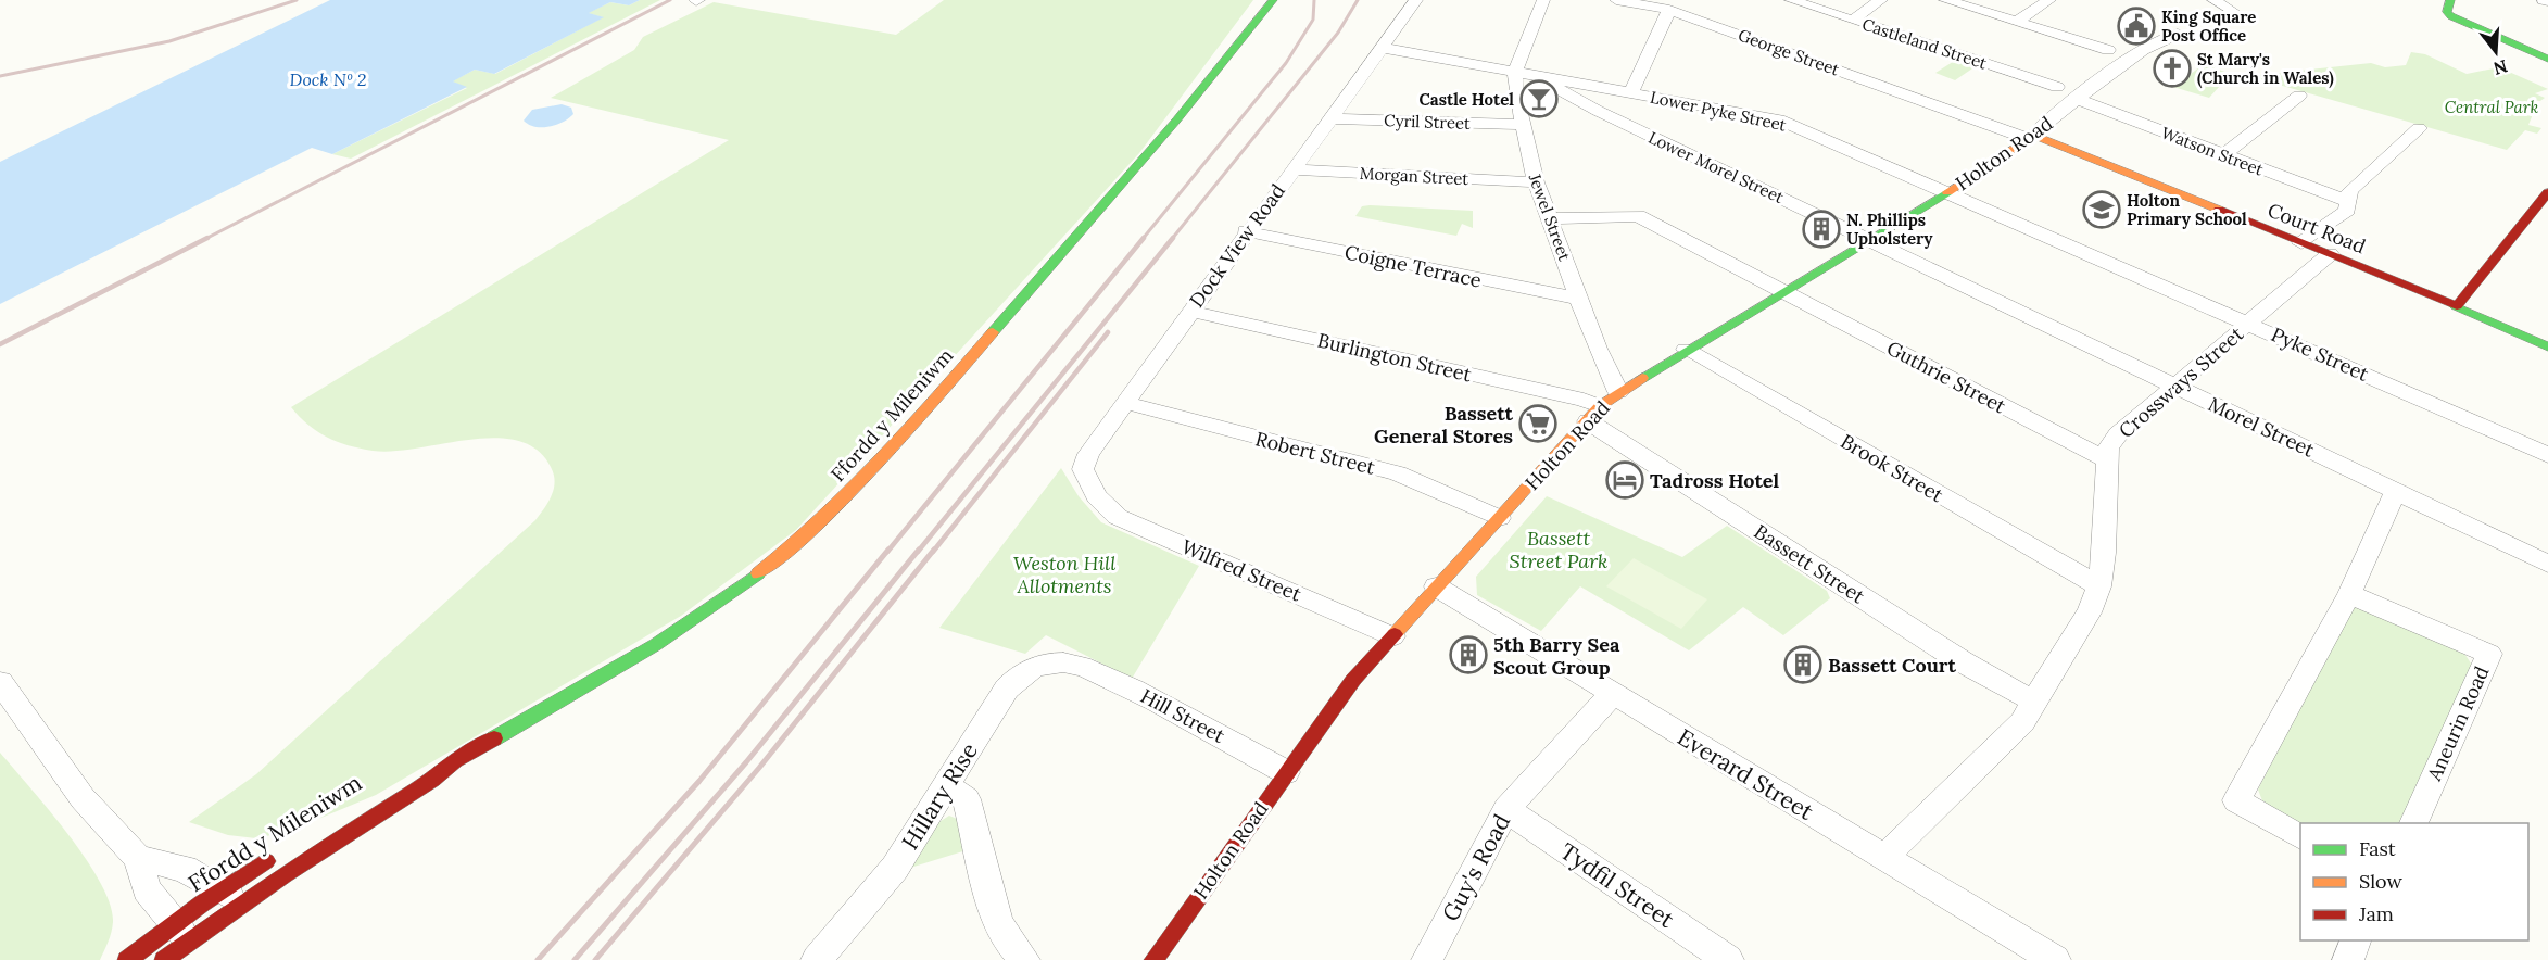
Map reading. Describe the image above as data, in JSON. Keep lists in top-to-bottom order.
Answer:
{
  "streets": {
    "street": [
      "Castleland Street",
      "George Street",
      "Lower Pyke Street",
      "Cyril Street",
      "Watson Street",
      "Holton Road",
      "Lower Morel Street",
      "Morgan Street",
      "Jewel Street",
      "Court Road",
      "Dock View Road",
      "Coigne Terrace",
      "Pyke Street",
      "Burlington Street",
      "Guthrie Street",
      "Crossways Street",
      "Ffordd y Mileniwm",
      "Morel Street",
      "Robert Street",
      "Brook Street",
      "Bassett Street",
      "Wilfred Street",
      "Hill Street",
      "Aneurin Road",
      "Everard Street",
      "Hillary Rise",
      "Guy's Road",
      "Tydfil Street"
    ]
  },
  "crossings": [
    ["George Street", "Holton Road"],
    ["George Street", "Court Road"],
    ["Lower Pyke Street", "Holton Road"],
    ["Lower Pyke Street", "Lower Morel Street"],
    ["Lower Pyke Street", "Jewel Street"],
    ["Lower Pyke Street", "Dock View Road"],
    ["Lower Pyke Street", "Pyke Street"],
    ["Cyril Street", "Jewel Street"],
    ["Cyril Street", "Dock View Road"],
    ["Watson Street", "Holton Road"],
    ["Holton Road", "Lower Morel Street"],
    ["Holton Road", "Jewel Street"],
    ["Holton Road", "Court Road"],
    ["Holton Road", "Pyke Street"],
    ["Holton Road", "Burlington Street"],
    ["Holton Road", "Guthrie Street"],
    ["Holton Road", "Morel Street"],
    ["Holton Road", "Robert Street"],
    ["Holton Road", "Brook Street"],
    ["Holton Road", "Bassett Street"],
    ["Holton Road", "Wilfred Street"],
    ["Holton Road", "Hill Street"],
    ["Holton Road", "Everard Street"],
    ["Lower Morel Street", "Morel Street"],
    ["Morgan Street", "Jewel Street"],
    ["Morgan Street", "Dock View Road"],
    ["Jewel Street", "Coigne Terrace"],
    ["Jewel Street", "Guthrie Street"],
    ["Court Road", "Crossways Street"],
    ["Dock View Road", "Coigne Terrace"],
    ["Dock View Road", "Burlington Street"],
    ["Dock View Road", "Robert Street"],
    ["Dock View Road", "Wilfred Street"],
    ["Pyke Street", "Crossways Street"],
    ["Burlington Street", "Bassett Street"],
    ["Guthrie Street", "Crossways Street"],
    ["Crossways Street", "Morel Street"],
    ["Crossways Street", "Brook Street"],
    ["Crossways Street", "Bassett Street"],
    ["Crossways Street", "Everard Street"],
    ["Hill Street", "Hillary Rise"],
    ["Everard Street", "Guy's Road"],
    ["Guy's Road", "Tydfil Street"]
  ],
  "water": ["Dock Nº 2"],
  "parks": ["Central Park", "Bassett Street Park", "Weston Hill Allotments"],
  "places": {
    "public building": ["King Square Post Office"],
    "church": ["St Mary's (Church in Wales)"],
    "bar": ["Castle Hotel"],
    "school or university": ["Holton Primary School"],
    "building": ["N. Phillips Upholstery", "5th Barry Sea Scout Group", "Bassett Court"],
    "supermarket": ["Bassett General Stores"],
    "hotel": ["Tadross Hotel"]
  },
  "legend": ["Fast", "Slow", "Jam"],
  "north": "bottom"
}
